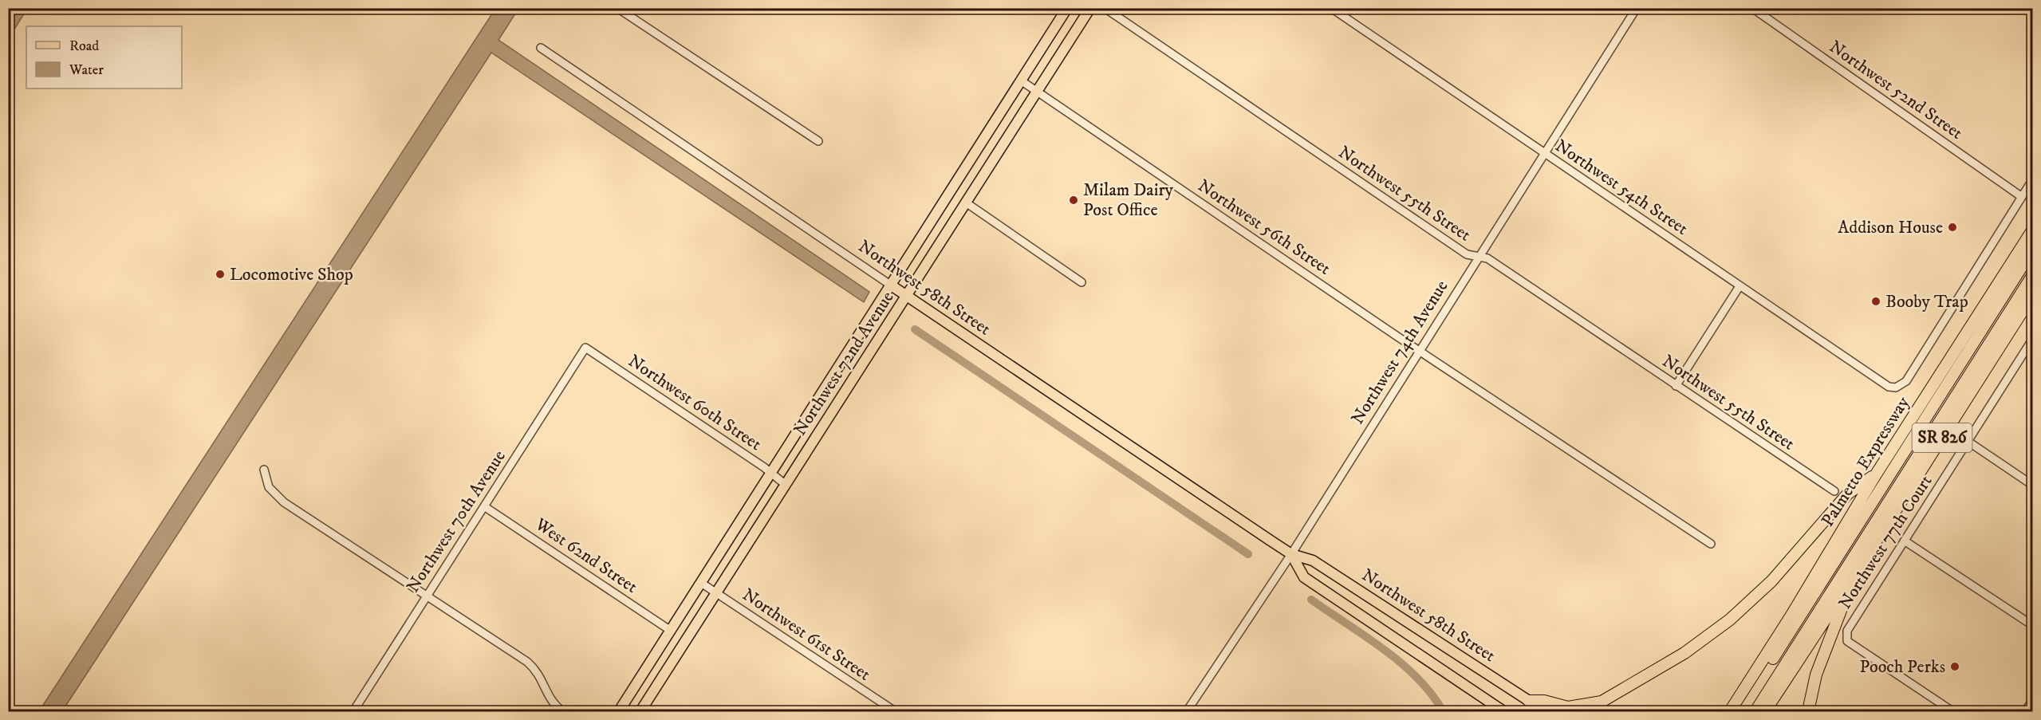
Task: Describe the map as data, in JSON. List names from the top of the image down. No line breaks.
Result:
{"streets":{"highway":["SR 826","Palmetto Expressway"],"main road":["Northwest 58th Street","Northwest 72nd Avenue"],"street":["Northwest 52nd Street","Northwest 54th Street","Northwest 55th Street","Northwest 56th Street","Northwest 74th Avenue","Northwest 60th Street","Northwest 70th Avenue","Northwest 77th Court","West 62nd Street","Northwest 61st Street"]},"crossings":[["Northwest 52nd Street","Northwest 54th Street"],["Northwest 54th Street","Northwest 74th Avenue"],["Northwest 55th Street","Northwest 74th Avenue"],["Northwest 56th Street","Northwest 74th Avenue"],["Northwest 56th Street","Northwest 72nd Avenue"],["Northwest 58th Street","Northwest 74th Avenue"],["Northwest 58th Street","Northwest 72nd Avenue"],["Northwest 72nd Avenue","Northwest 60th Street"],["Northwest 72nd Avenue","West 62nd Street"],["Northwest 72nd Avenue","Northwest 61st Street"],["Northwest 60th Street","Northwest 70th Avenue"],["Northwest 70th Avenue","West 62nd Street"]],"places":["Milam Dairy Post Office","Addison House","Locomotive Shop","Booby Trap","Pooch Perks"],"legend":["Road","Water"]}
